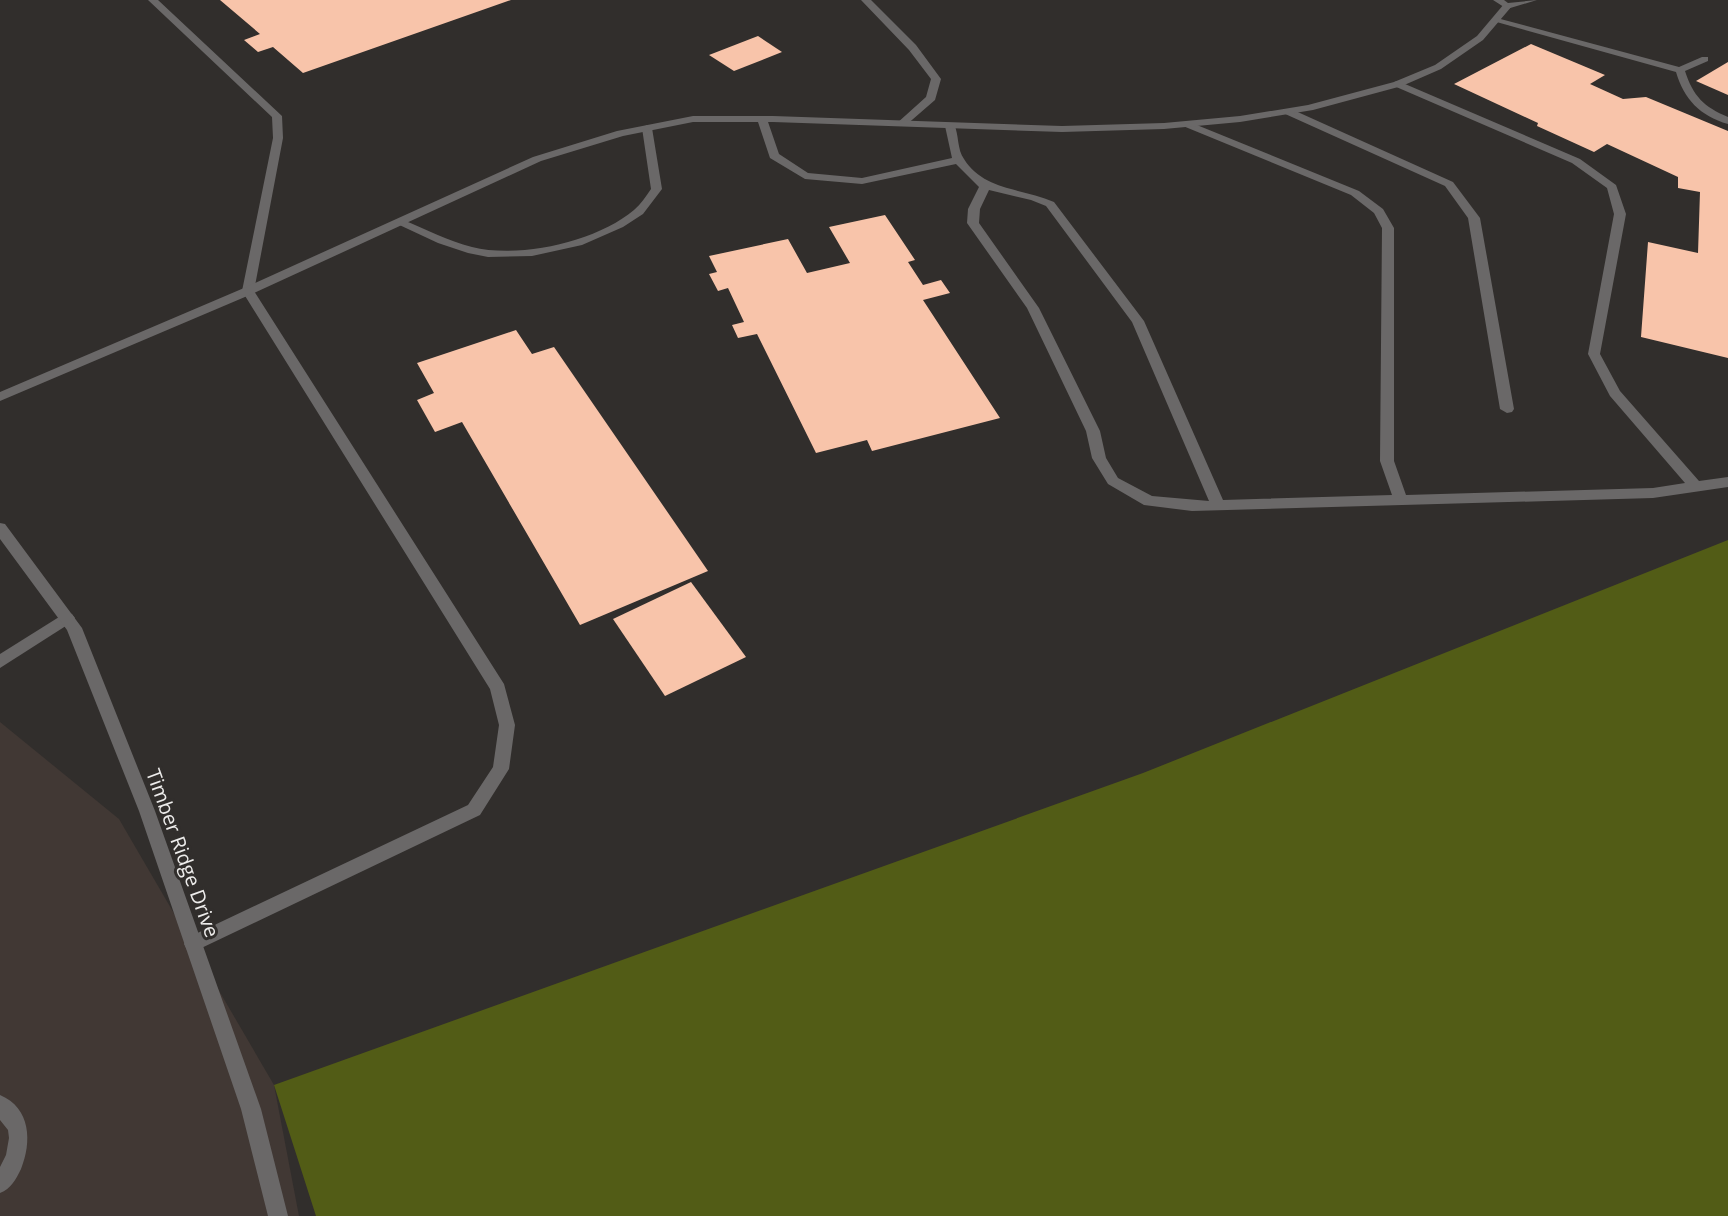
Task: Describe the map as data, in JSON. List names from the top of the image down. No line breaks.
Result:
{"streets":{"street":["Timber Ridge Drive"]}}
